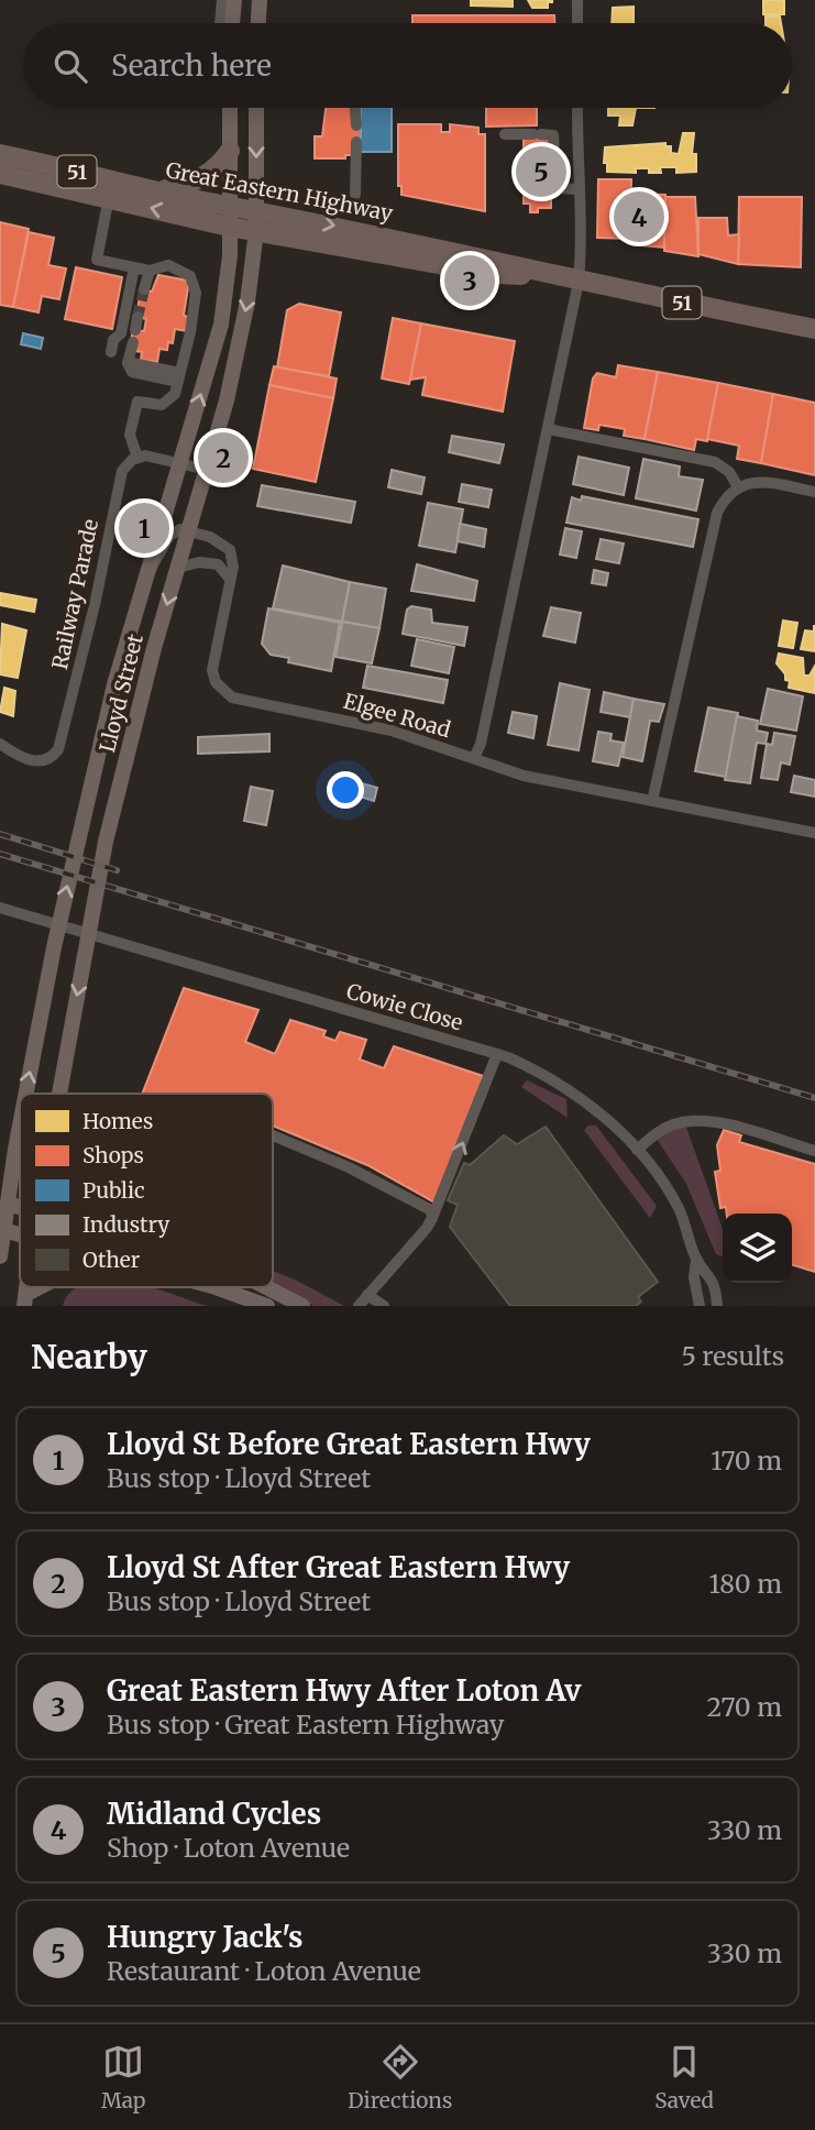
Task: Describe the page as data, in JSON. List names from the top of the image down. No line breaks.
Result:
{"streets":{"highway":["51","Great Eastern Highway"],"main road":["Lloyd Street"],"street":["Railway Parade","Elgee Road","Cowie Close"]},"crossings":[["Great Eastern Highway","Lloyd Street"],["Lloyd Street","Elgee Road"]],"legend":["Homes","Shops","Public","Industry","Other"],"page":{"search":"Search here","pins":["5","4","3","2","1"],"heading":["Nearby","5 results"],"list":[{"mark":"1","name":"Lloyd St Before Great Eastern Hwy","note":"Bus stop · Lloyd Street","value":"170 m"},{"mark":"2","name":"Lloyd St After Great Eastern Hwy","note":"Bus stop · Lloyd Street","value":"180 m"},{"mark":"3","name":"Great Eastern Hwy After Loton Av","note":"Bus stop · Great Eastern Highway","value":"270 m"},{"mark":"4","name":"Midland Cycles","note":"Shop · Loton Avenue","value":"330 m"},{"mark":"5","name":"Hungry Jack's","note":"Restaurant · Loton Avenue","value":"330 m"}],"nav":["Map","Directions","Saved"]}}
